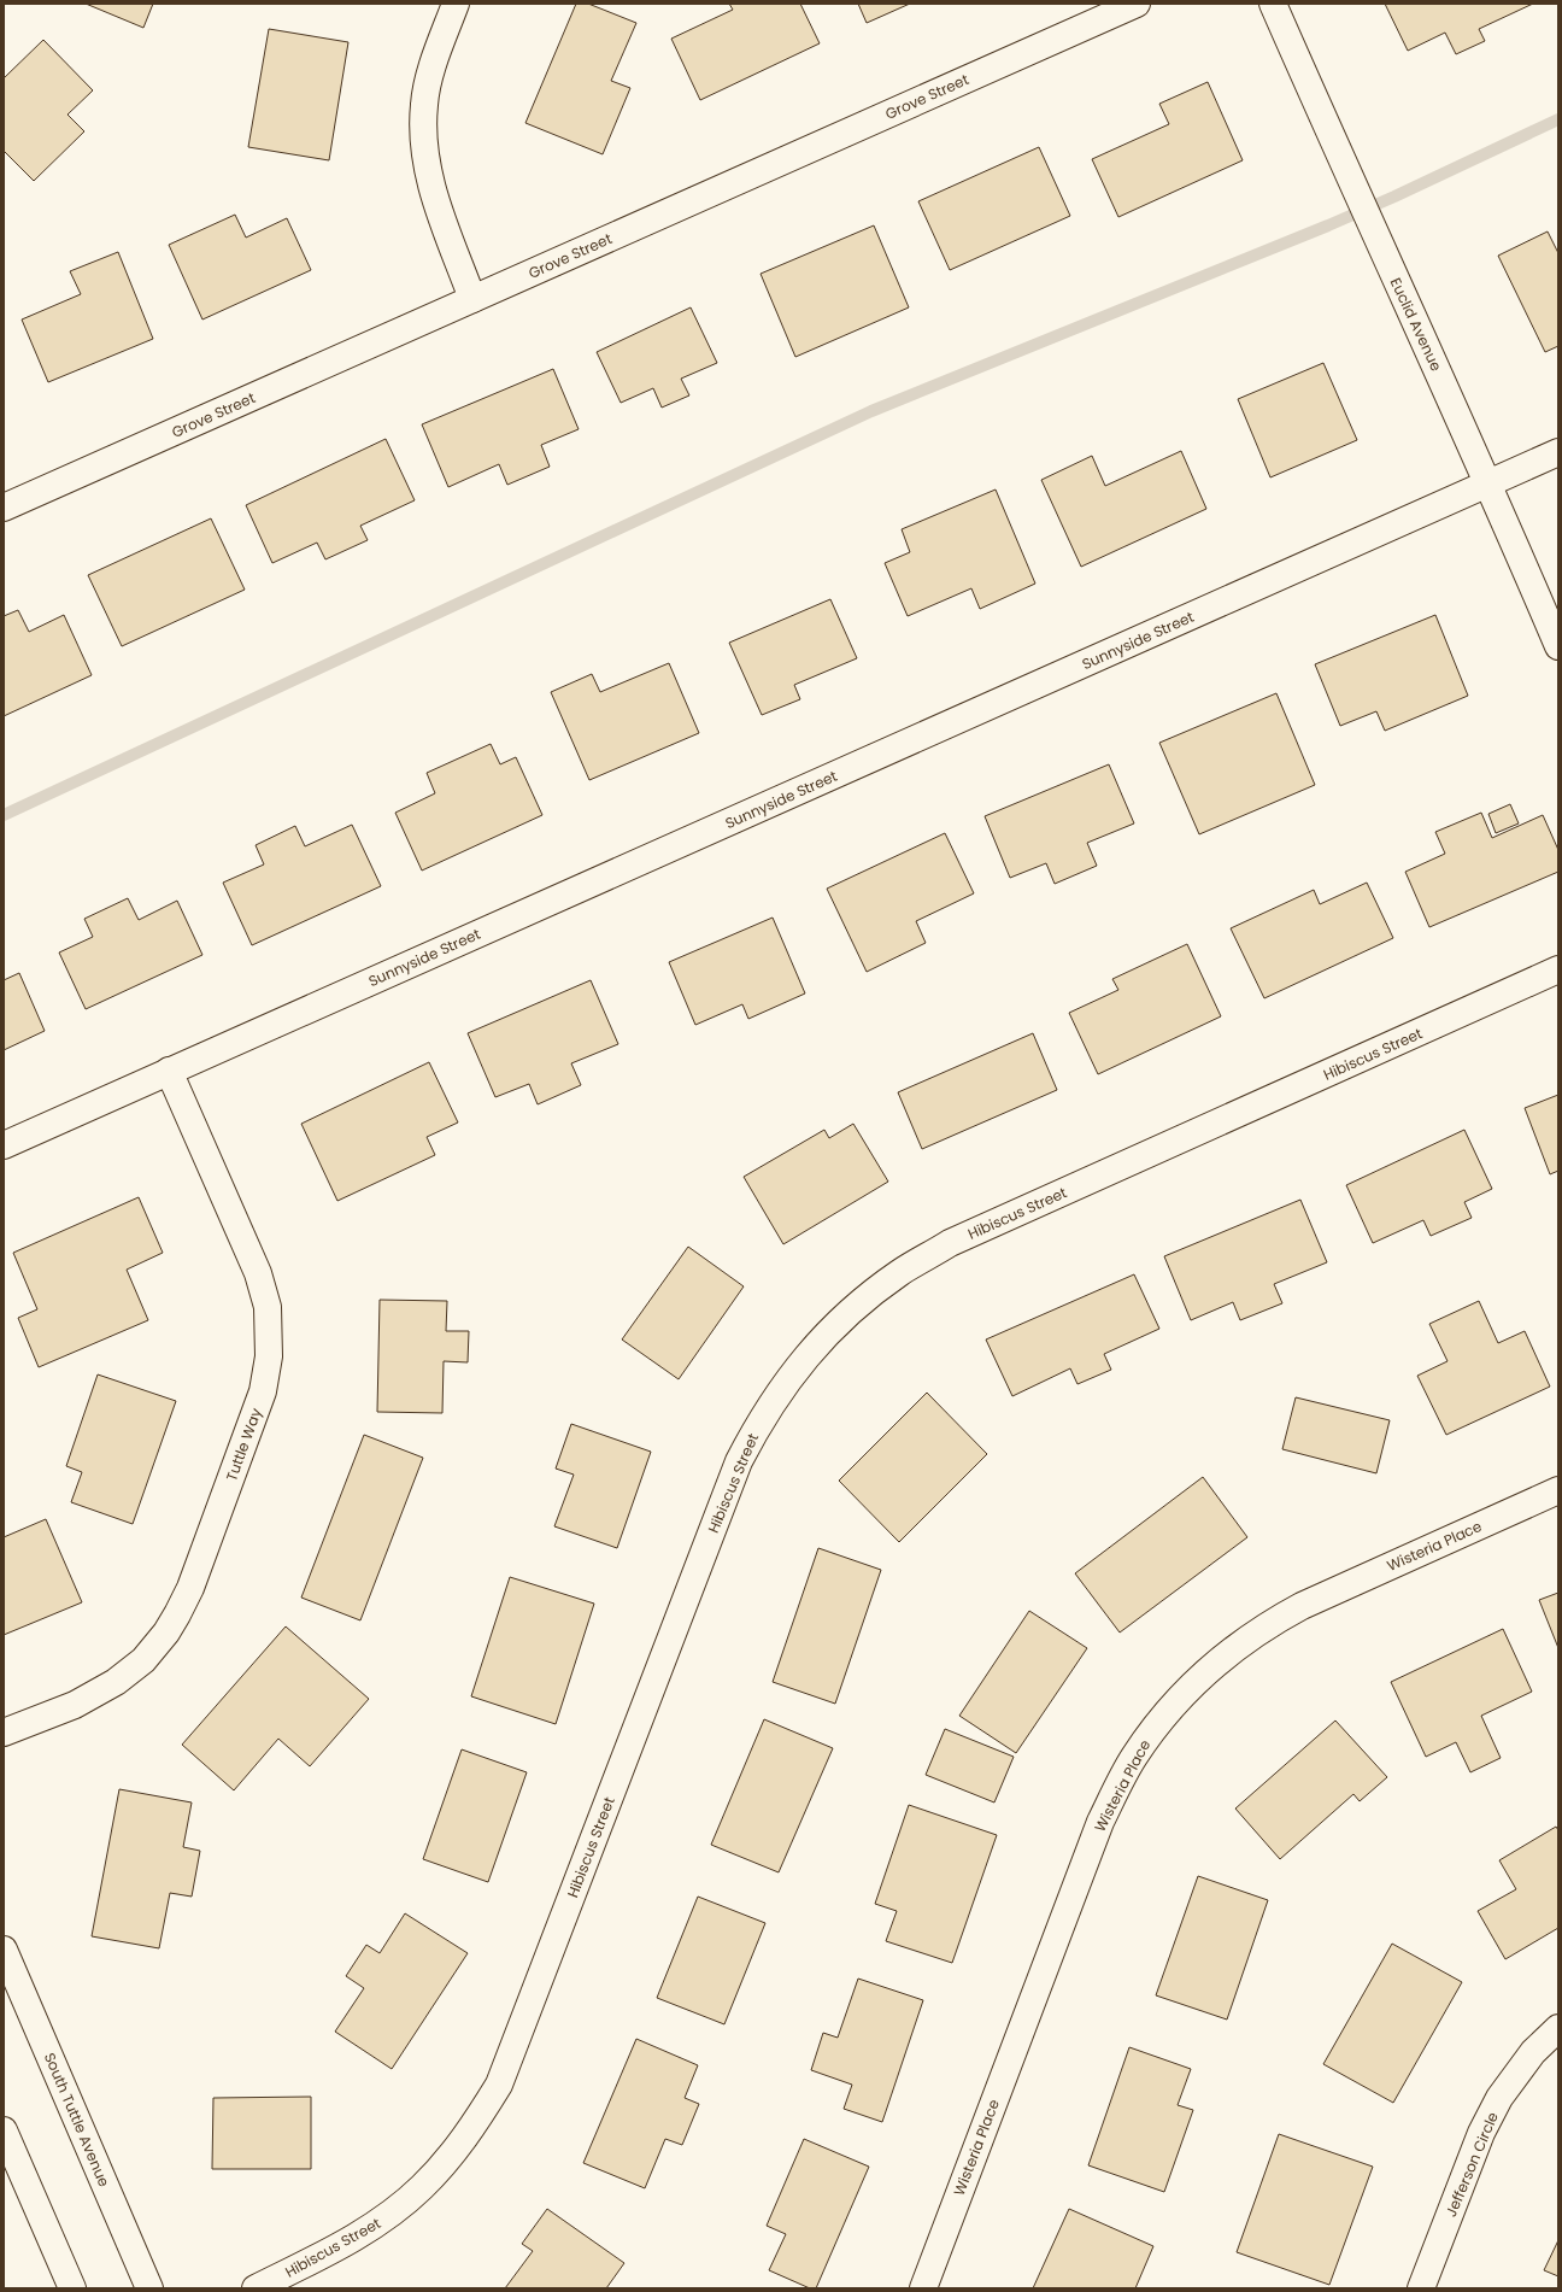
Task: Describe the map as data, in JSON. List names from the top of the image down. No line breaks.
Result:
{"streets":{"street":["Grove Street","Euclid Avenue","Sunnyside Street","Hibiscus Street","Tuttle Way","Wisteria Place","South Tuttle Avenue","Jefferson Circle"]},"crossings":[["Euclid Avenue","Sunnyside Street"],["Sunnyside Street","Tuttle Way"]]}
